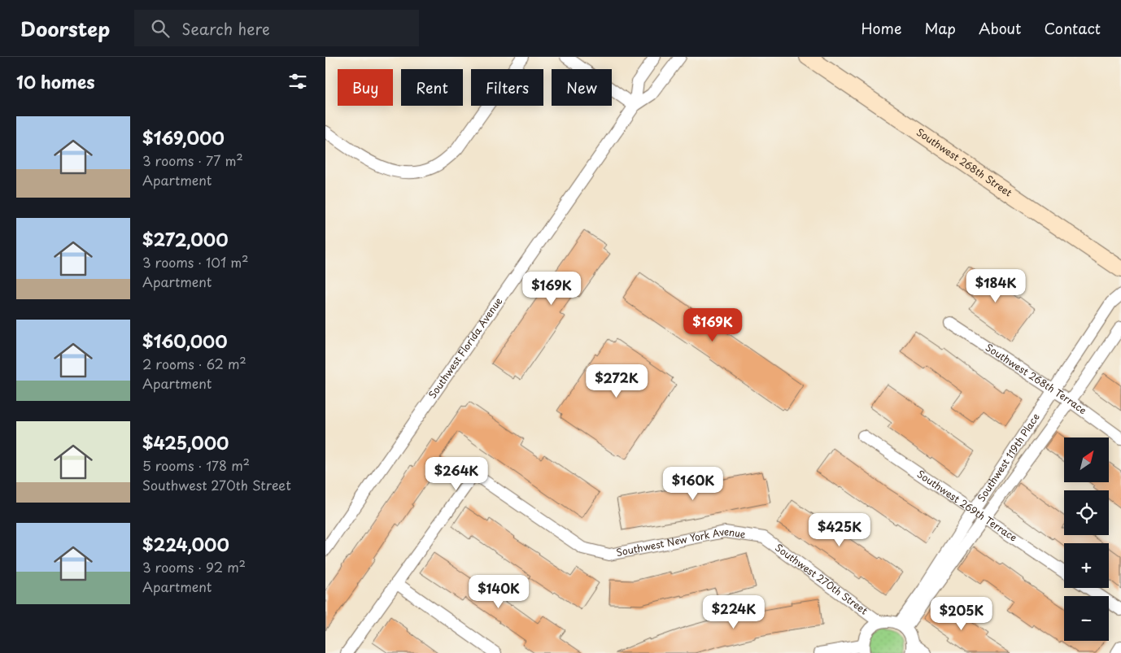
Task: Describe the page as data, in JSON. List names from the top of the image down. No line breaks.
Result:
{"streets":{"main road":["Southwest 268th Street"],"street":["Southwest Florida Avenue","Southwest 268th Terrace","Southwest 119th Place","Southwest 269th Terrace","Southwest New York Avenue","Southwest 270th Street"]},"crossings":[["Southwest 268th Terrace","Southwest 119th Place"],["Southwest 119th Place","Southwest 269th Terrace"],["Southwest New York Avenue","Southwest 270th Street"]],"north":"top right","page":{"header":"Doorstep","search":"Search here","nav":["Home","Map","About","Contact"],"heading":"10 homes","chip":["Buy","Rent","Filters","New"],"list":[{"name":"$169,000","note":"3 rooms · 77 m² · Apartment"},{"name":"$272,000","note":"3 rooms · 101 m² · Apartment"},{"name":"$160,000","note":"2 rooms · 62 m² · Apartment"},{"name":"$425,000","note":"5 rooms · 178 m² · Southwest 270th Street"},{"name":"$224,000","note":"3 rooms · 92 m² · Apartment"}],"price":["$184K","$169K","$169K","$272K","$264K","$160K","$425K","$140K","$224K","$205K"],"map_buttons":["+","−"]}}
